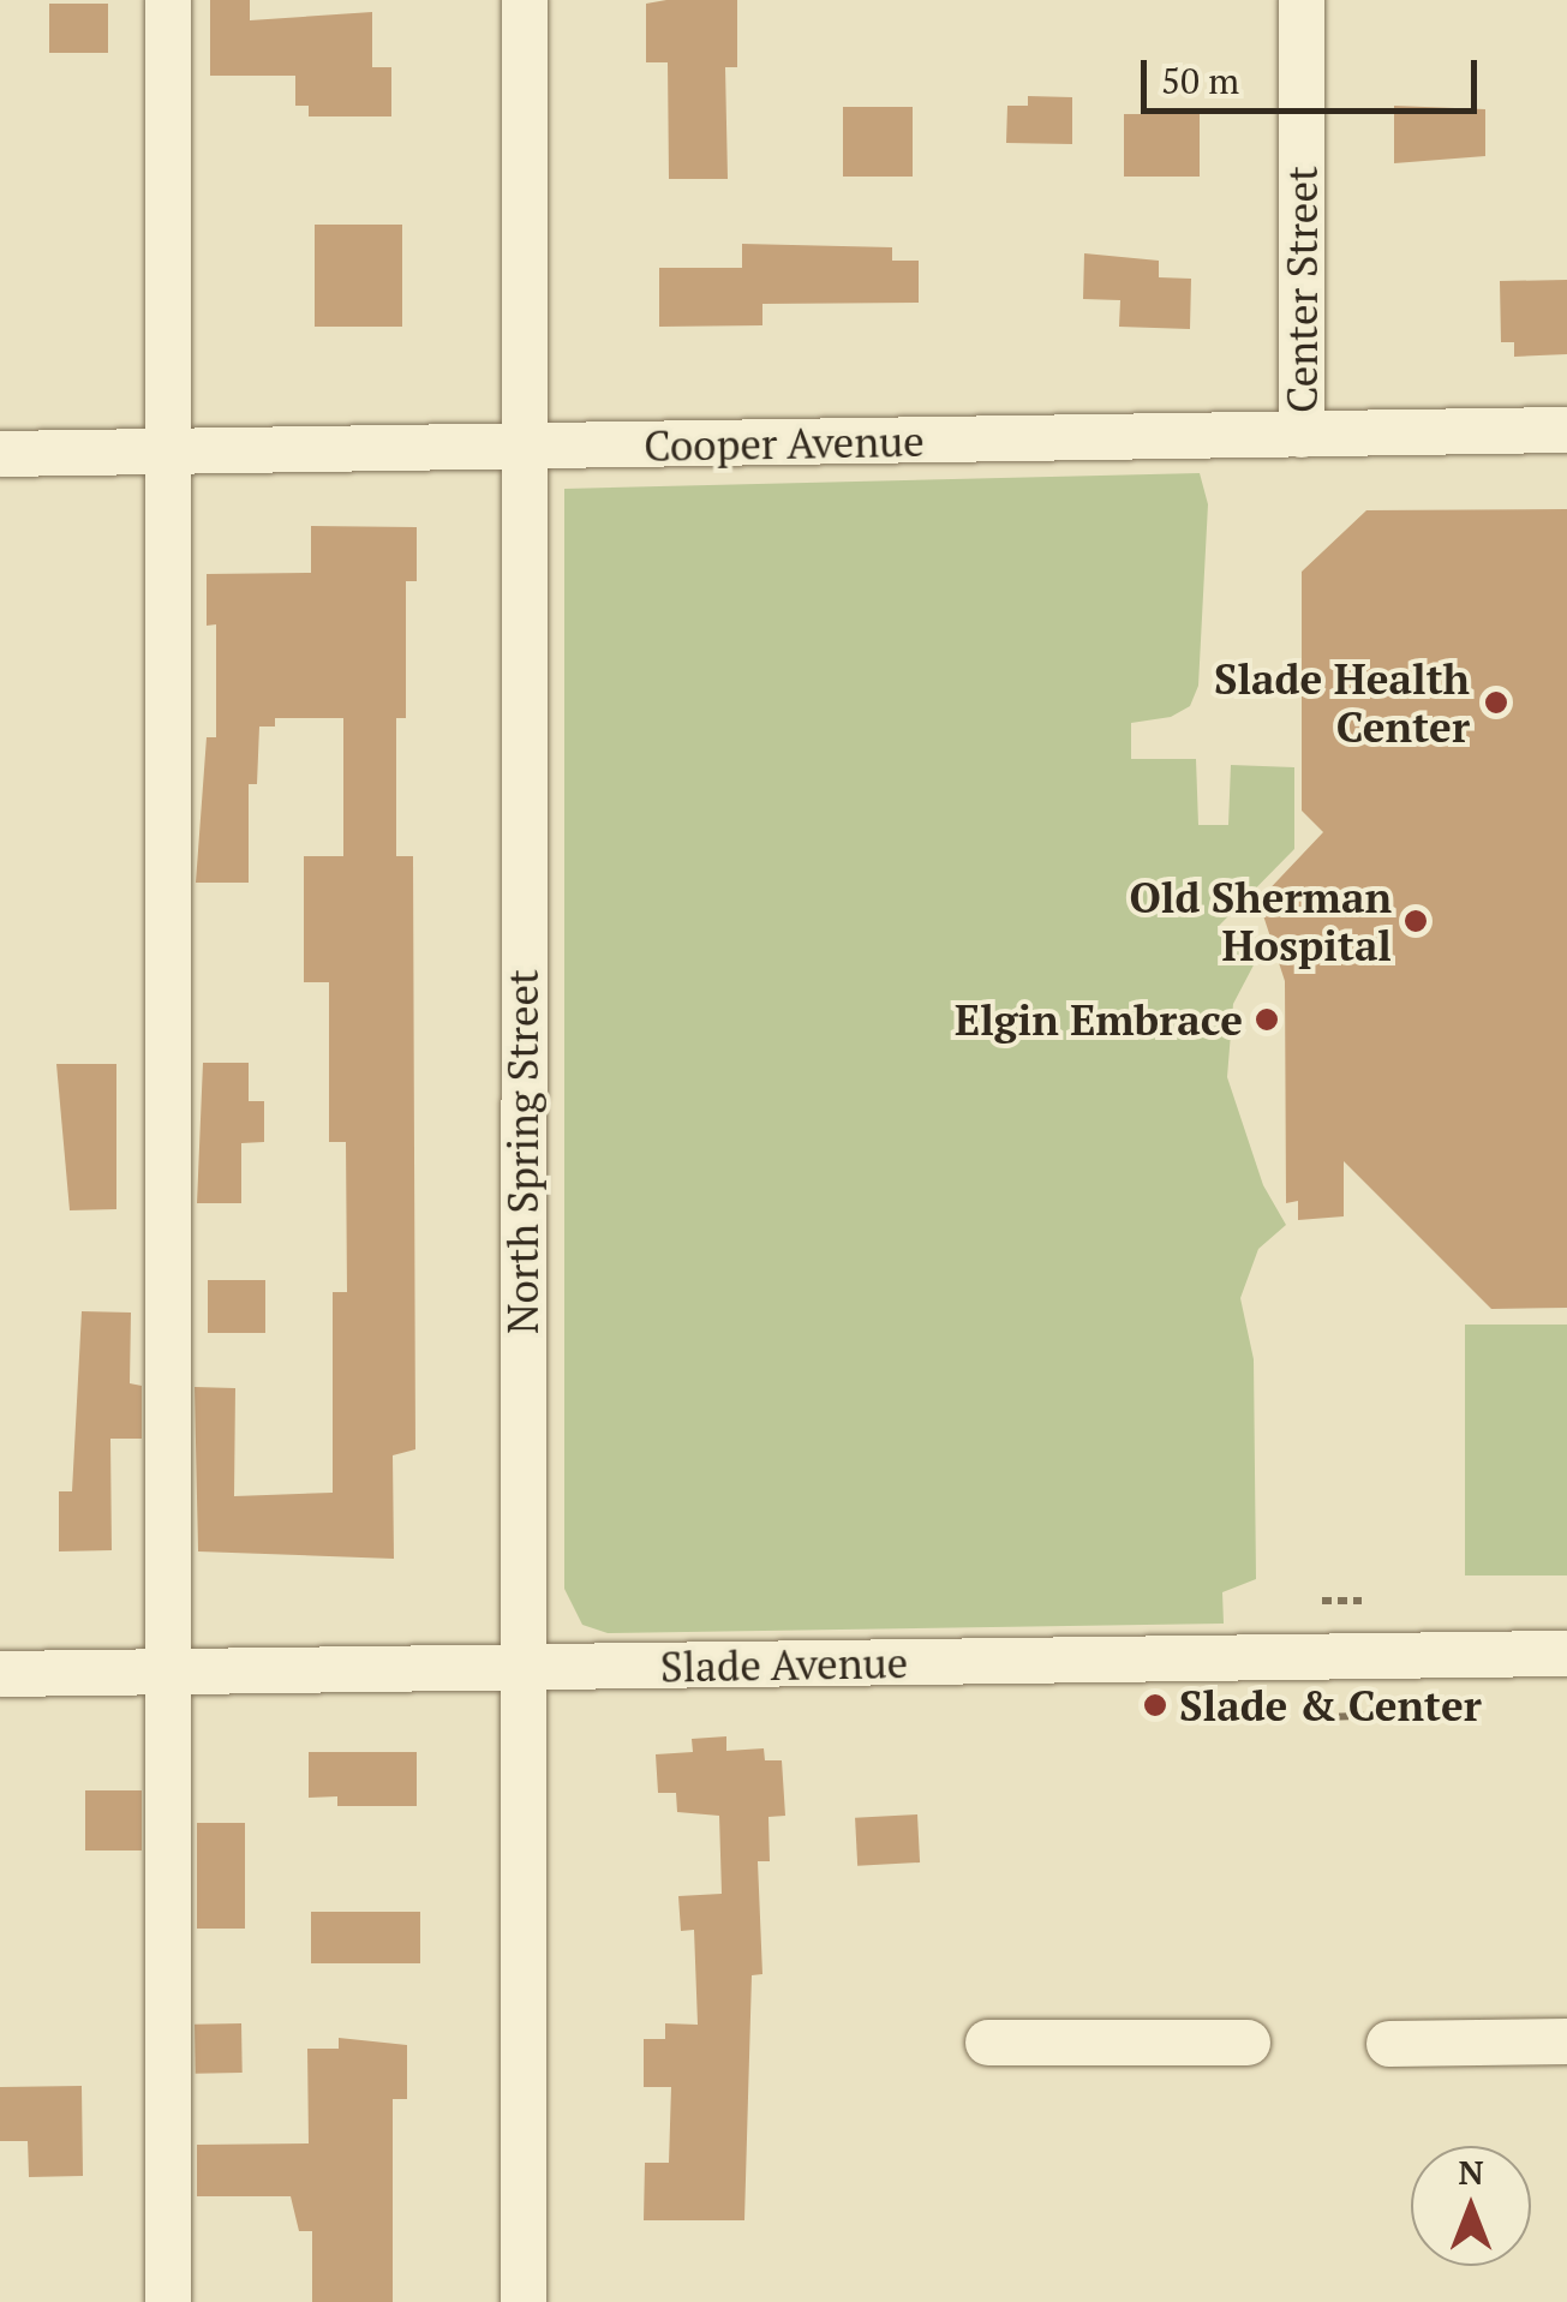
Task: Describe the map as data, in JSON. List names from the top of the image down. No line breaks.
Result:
{"streets":{"street":["Center Street","Cooper Avenue","North Spring Street","Slade Avenue"]},"crossings":[["Center Street","Cooper Avenue"],["Cooper Avenue","North Spring Street"],["North Spring Street","Slade Avenue"]],"places":["Slade Health Center","Old Sherman Hospital","Elgin Embrace","Slade & Center"],"scale_bar":"50 m","north":"top"}
